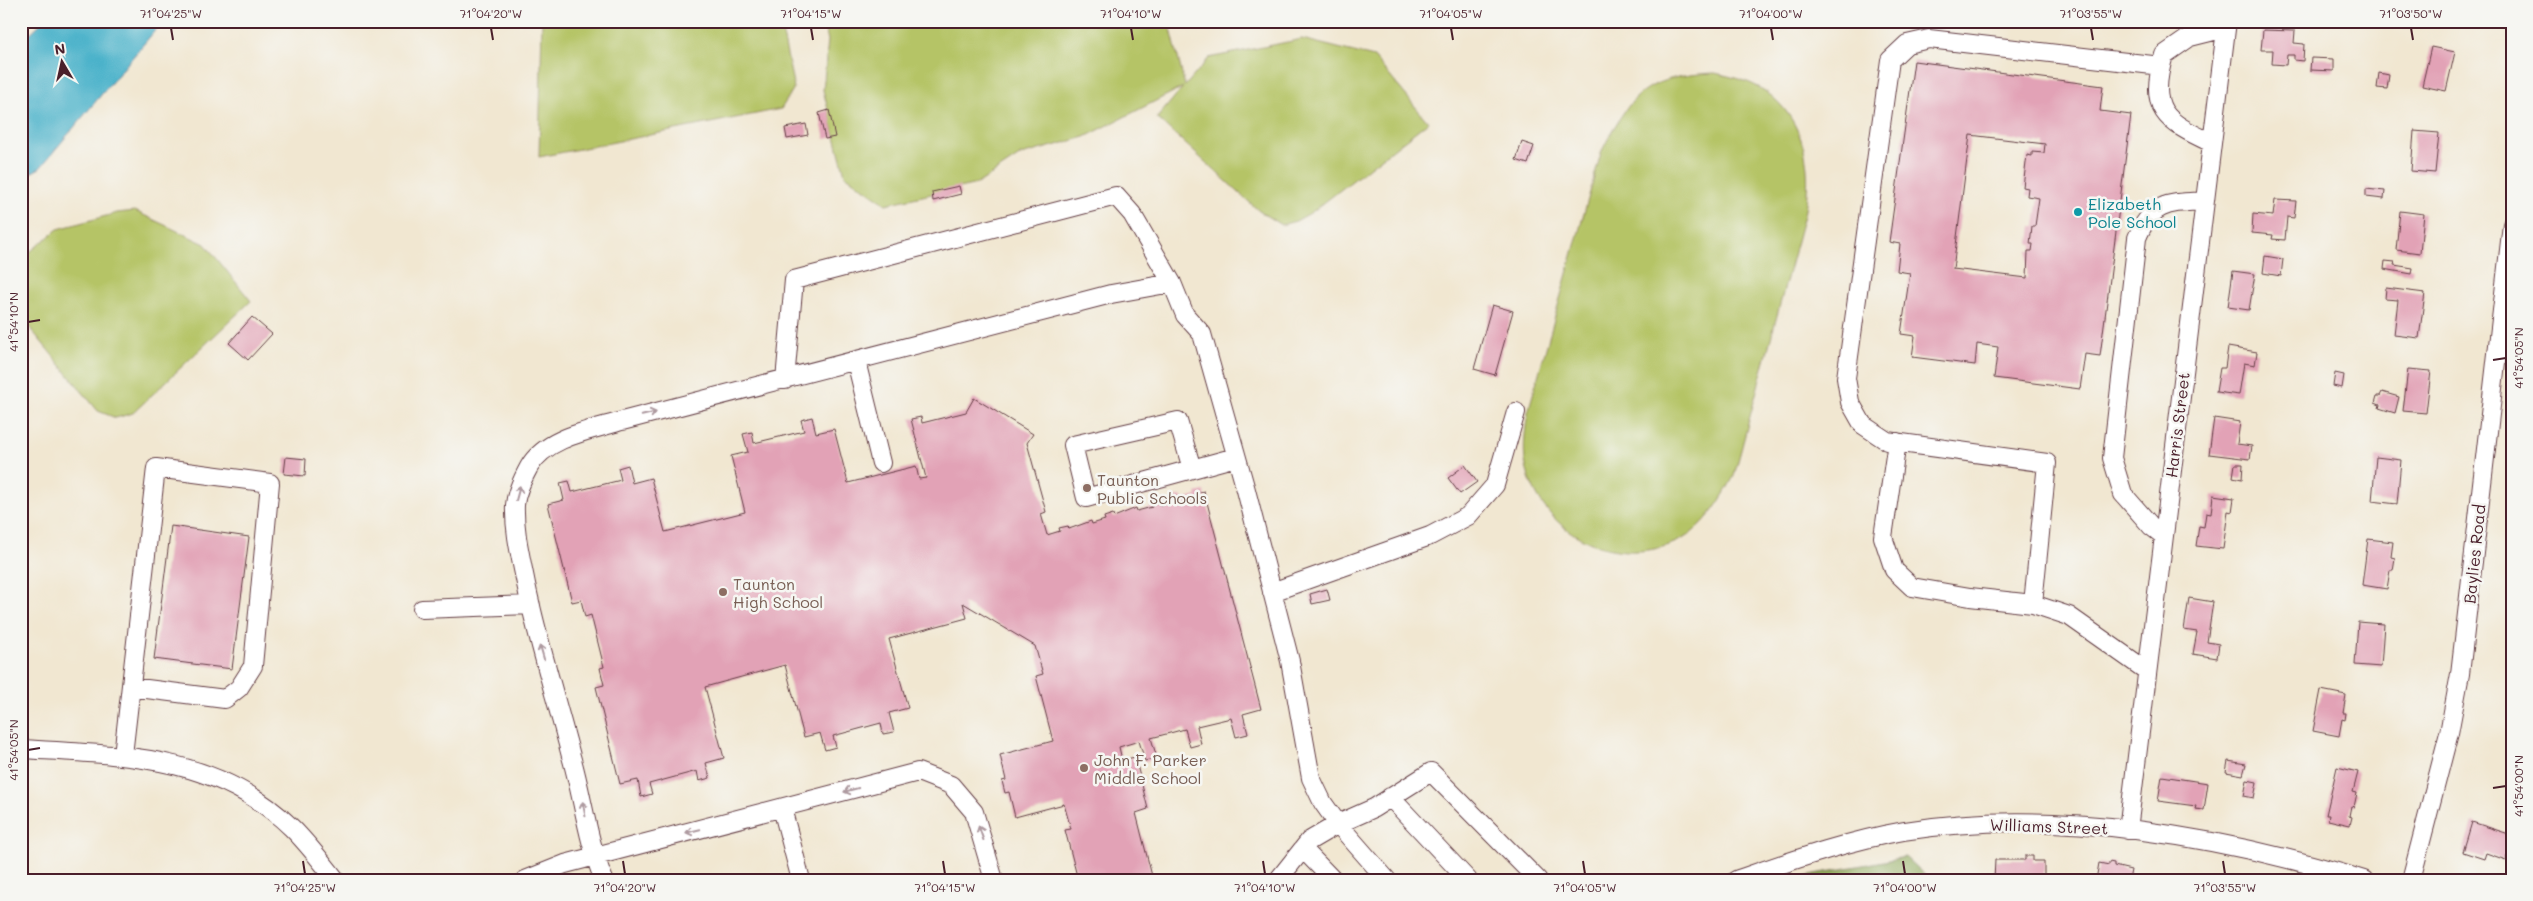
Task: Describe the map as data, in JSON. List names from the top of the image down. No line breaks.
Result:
{"streets":{"street":["Harris Street","Baylies Road","Williams Street"]},"crossings":[["Harris Street","Williams Street"]],"places":["Elizabeth Pole School","Taunton Public Schools","Taunton High School","John F. Parker Middle School"],"north":"top","coordinates":["71°04'25\"W","71°04'20\"W","71°04'15\"W","71°04'10\"W","71°04'05\"W","71°04'00\"W","71°03'55\"W","71°03'50\"W","41°54'10\"N","41°54'05\"N","41°54'00\"N"]}
